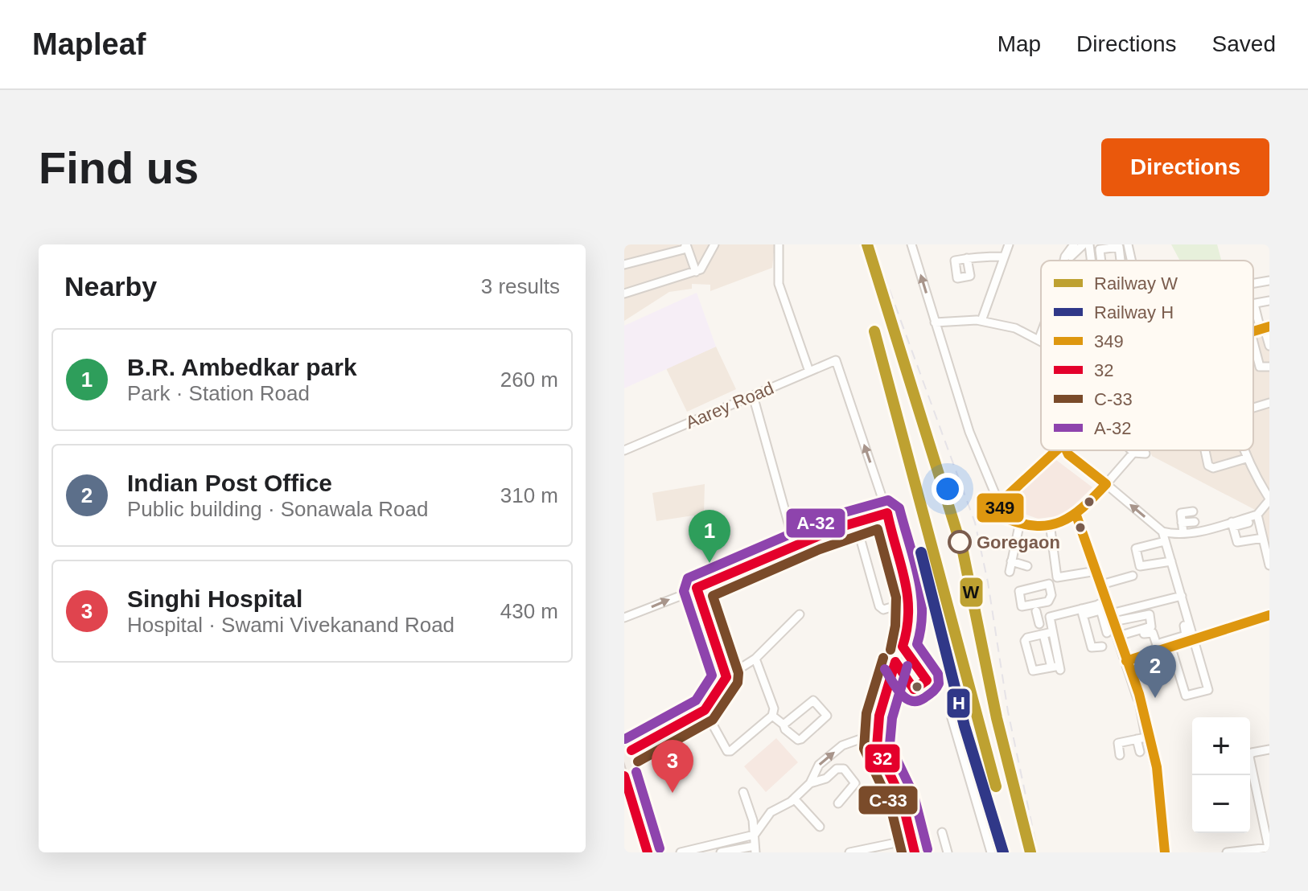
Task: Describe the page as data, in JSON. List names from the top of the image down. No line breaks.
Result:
{"streets":{"street":["Aarey Road"]},"places":["Goregaon"],"lines":["rail line W","transit line 349","transit line A-32","transit line 32","transit line C-33","rail line H"],"legend":["Railway W","Railway H","349","32","C-33","A-32"],"page":{"header":"Mapleaf","nav":["Map","Directions","Saved"],"buttons":"Directions","title":"Find us","heading":["Nearby","3 results"],"list":[{"mark":"1","name":"B.R. Ambedkar park","note":"Park · Station Road","value":"260 m"},{"mark":"2","name":"Indian Post Office","note":"Public building · Sonawala Road","value":"310 m"},{"mark":"3","name":"Singhi Hospital","note":"Hospital · Swami Vivekanand Road","value":"430 m"}],"pins":["1","2","3"],"map_buttons":["+","−"]}}
